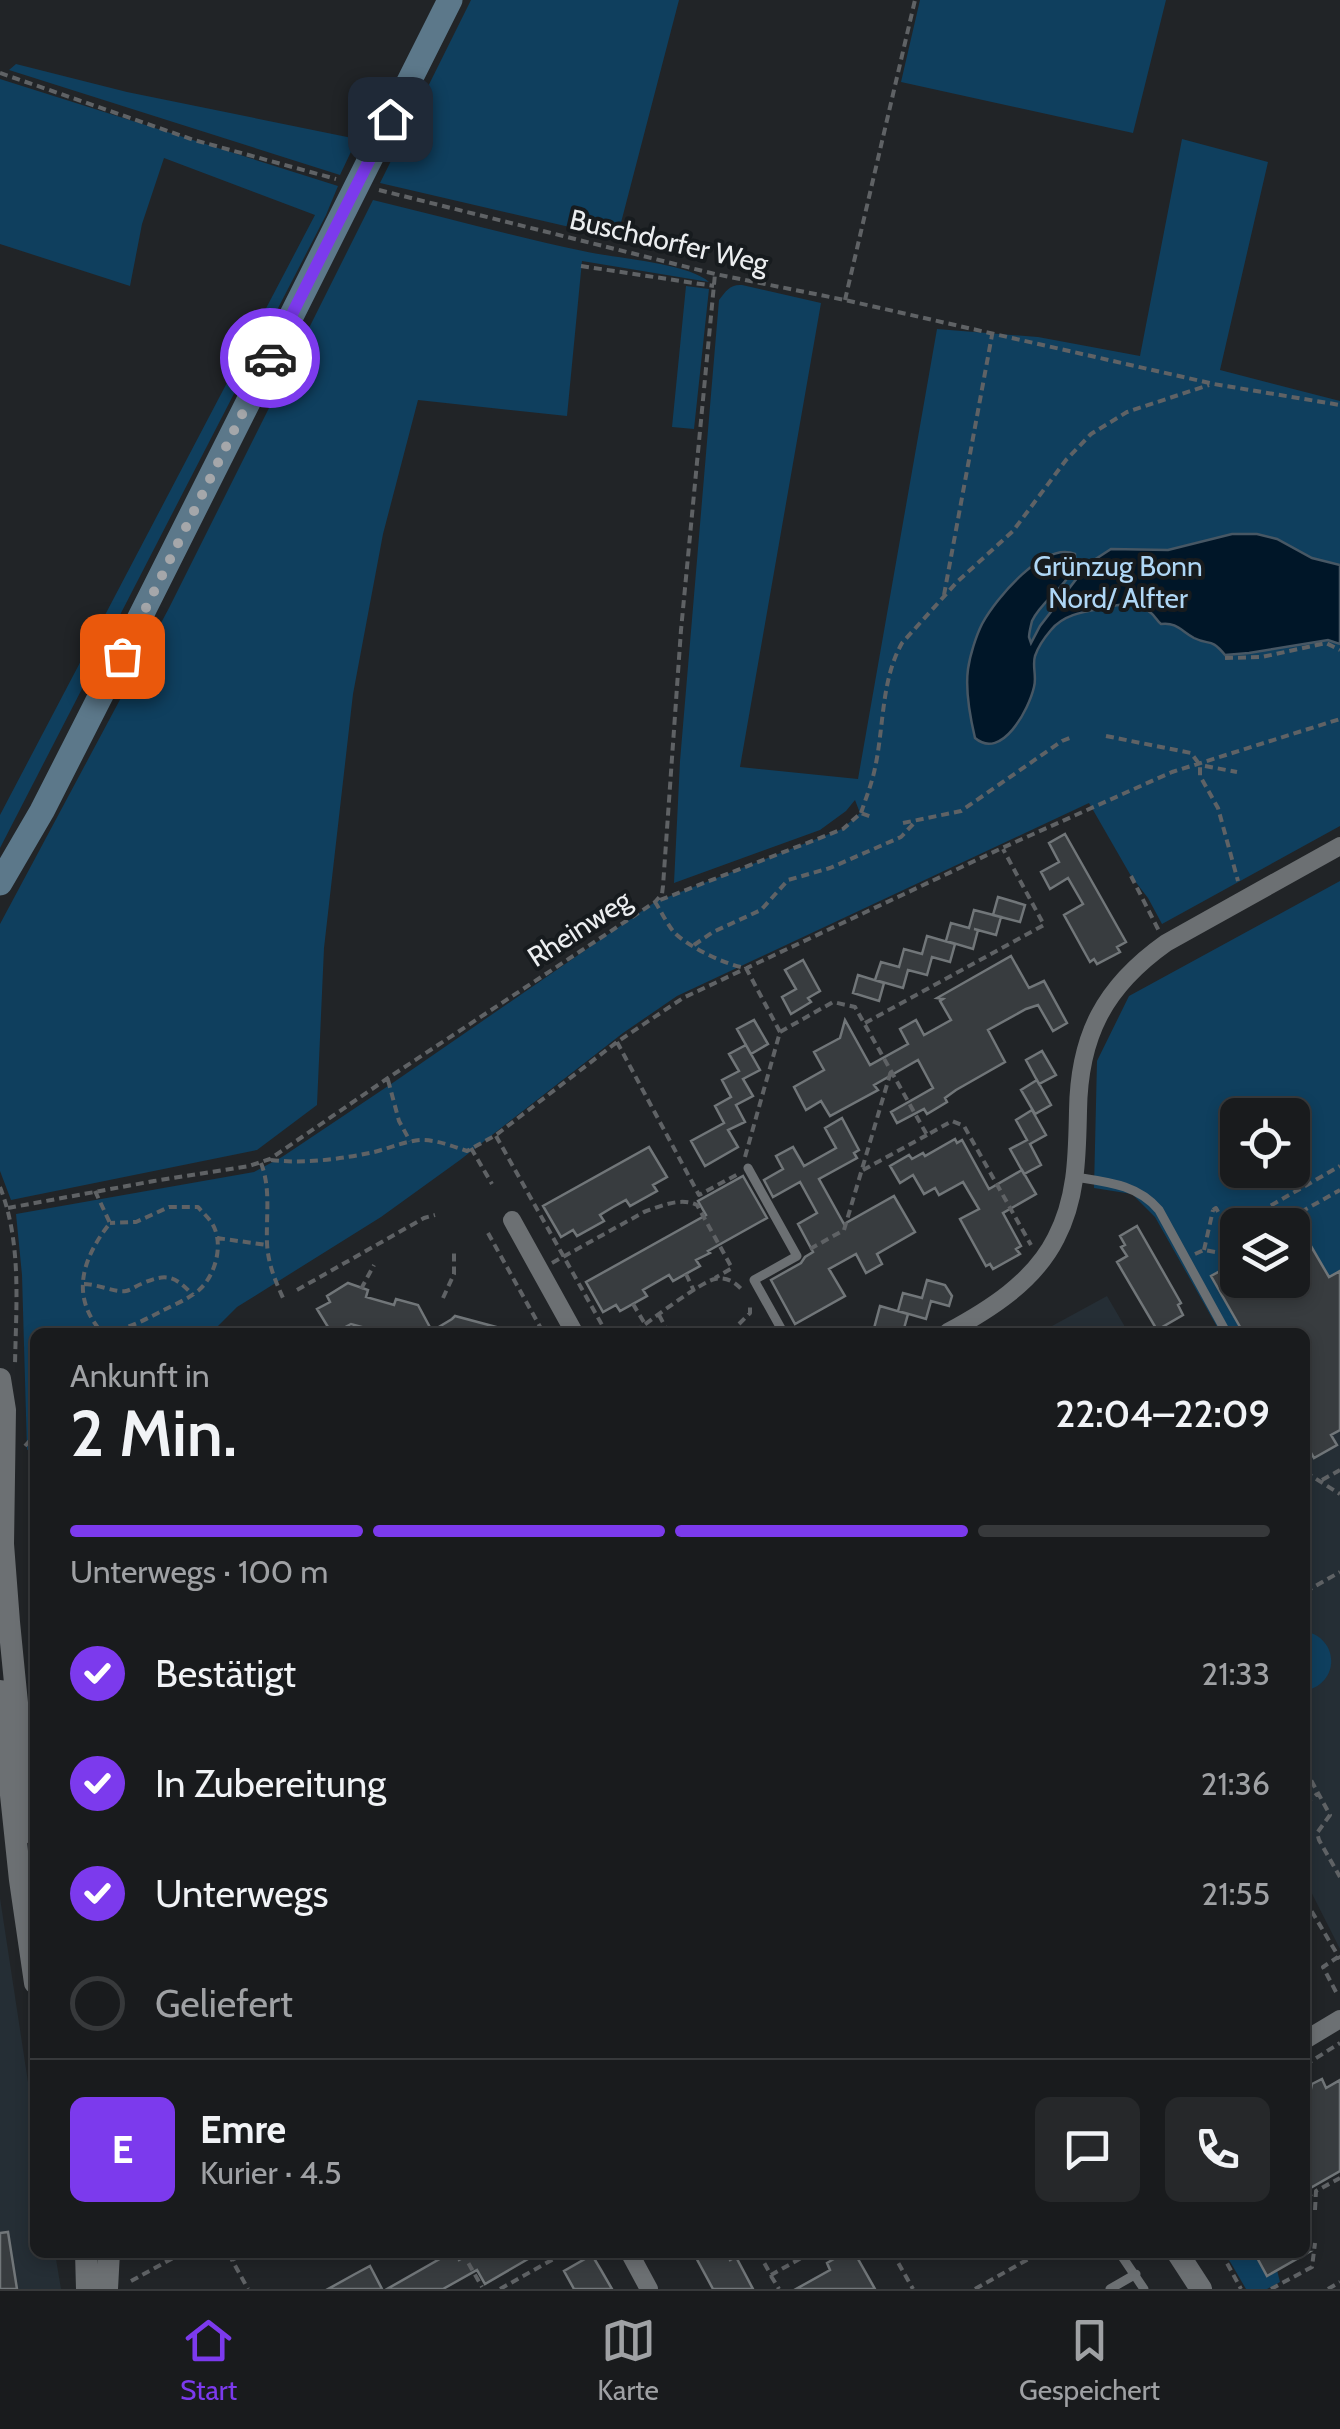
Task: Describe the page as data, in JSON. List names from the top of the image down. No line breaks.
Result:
{"streets":{"path":["Buschdorfer Weg","Rheinweg"]},"crossings":[["Buschdorfer Weg","Rheinweg"]],"parks":["Grünzug Bonn Nord/ Alfter"],"page":{"heading":["2 Min.","Ankunft in","22:04–22:09"],"panel":["Emre","Kurier · 4.5"],"bar":"Unterwegs · 100 m","list":[["Bestätigt","21:33"],["In Zubereitung","21:36"],["Unterwegs","21:55"],"Geliefert"],"round":"E","tabs":["Start","Karte","Gespeichert"]}}
